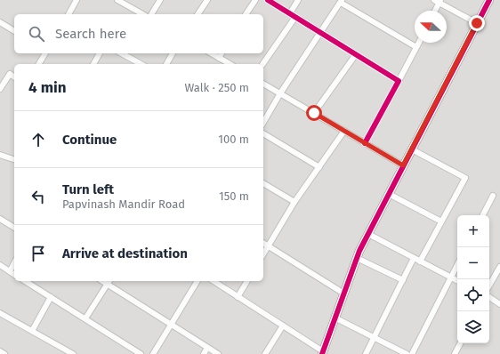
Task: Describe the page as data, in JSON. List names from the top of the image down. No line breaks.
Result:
{"north":"left","page":{"search":"Search here","heading":["4 min","Walk · 250 m"],"list":[["Continue","100 m"],["Turn left","Papvinash Mandir Road","150 m"],"Arrive at destination"],"map_buttons":["+","−"]}}
